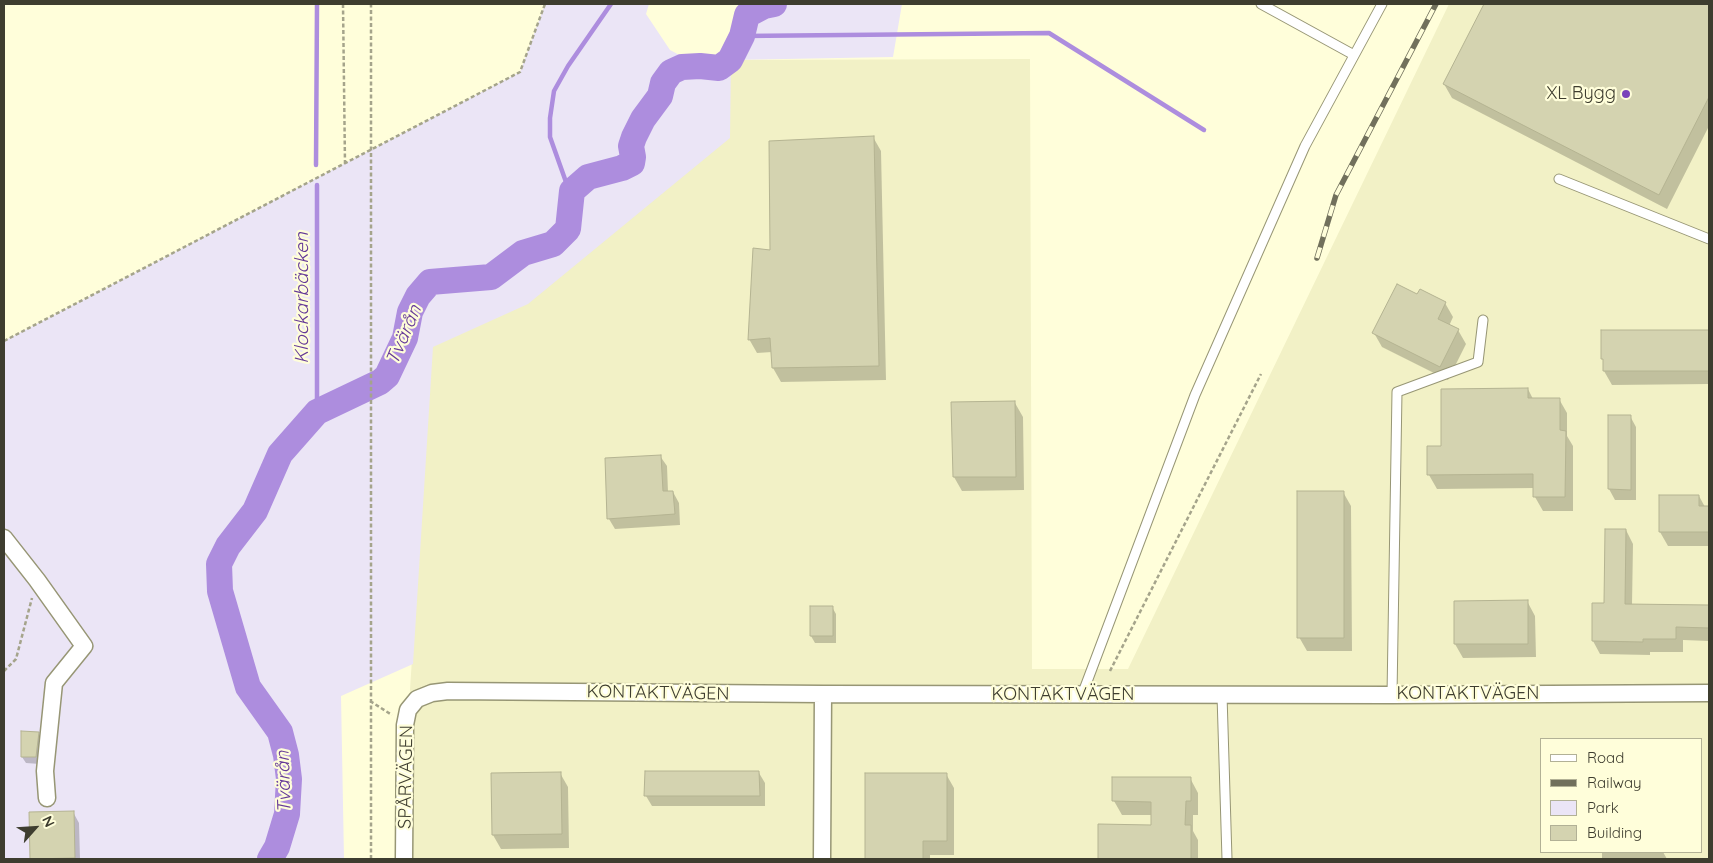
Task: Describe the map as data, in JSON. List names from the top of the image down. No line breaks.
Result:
{"streets":{"street":["KONTAKTVÄGEN","SPÅRVÄGEN"]},"crossings":[["KONTAKTVÄGEN","SPÅRVÄGEN"]],"water":["Klockarbäcken","Tvärån"],"places":["XL Bygg"],"legend":["Road","Railway","Park","Building"],"north":"top right"}
